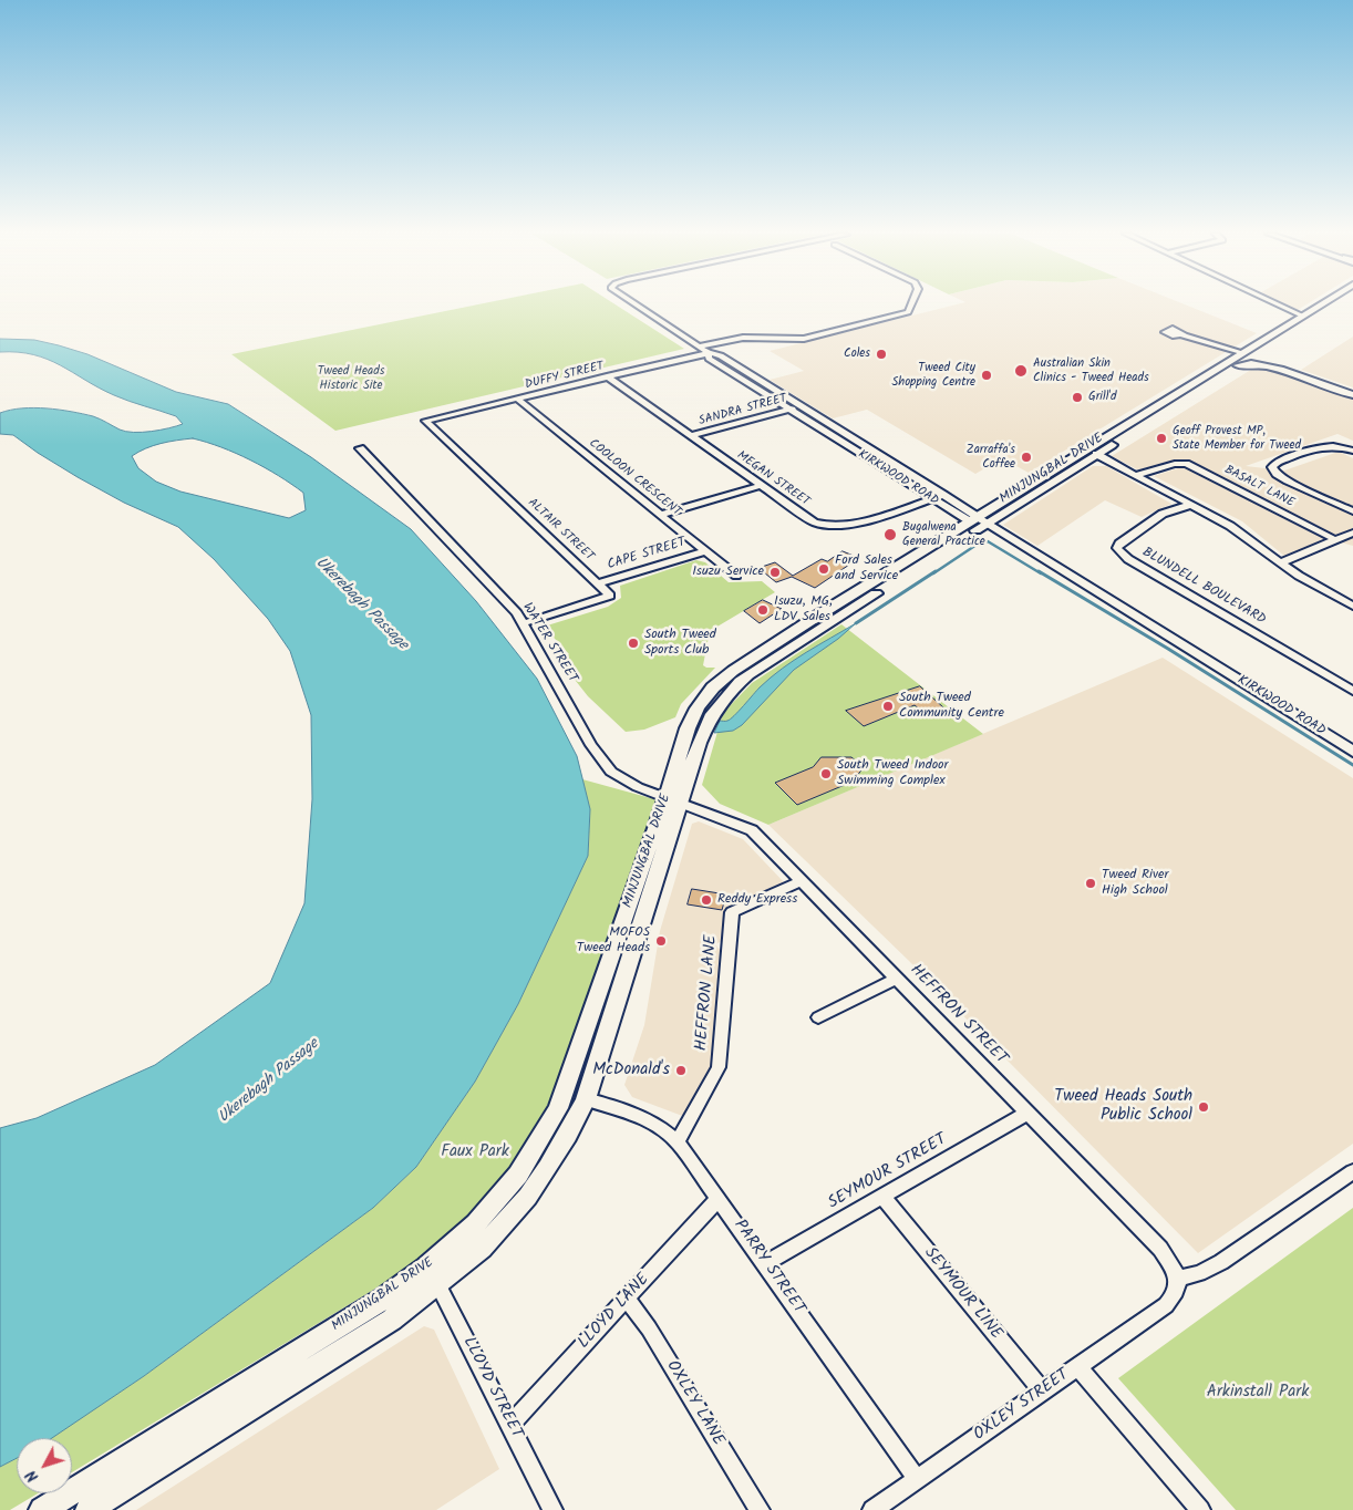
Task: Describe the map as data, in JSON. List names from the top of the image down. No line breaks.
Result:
{"streets":{"main road":["MINJUNGBAL DRIVE"],"street":["DUFFY STREET","SANDRA STREET","COOLOON CRESCENT","KIRKWOOD ROAD","MEGAN STREET","BASALT LANE","ALTAIR STREET","CAPE STREET","BLUNDELL BOULEVARD","WATER STREET","HEFFRON LANE","HEFFRON STREET","SEYMOUR STREET","PARRY STREET","SEYMOUR LINE","LLOYD LANE","LLOYD STREET","OXLEY LANE","OXLEY STREET"]},"crossings":[["DUFFY STREET","COOLOON CRESCENT"],["DUFFY STREET","KIRKWOOD ROAD"],["DUFFY STREET","MEGAN STREET"],["DUFFY STREET","ALTAIR STREET"],["SANDRA STREET","KIRKWOOD ROAD"],["SANDRA STREET","MEGAN STREET"],["MINJUNGBAL DRIVE","KIRKWOOD ROAD"],["MINJUNGBAL DRIVE","WATER STREET"],["MINJUNGBAL DRIVE","HEFFRON STREET"],["MINJUNGBAL DRIVE","PARRY STREET"],["MINJUNGBAL DRIVE","LLOYD STREET"],["COOLOON CRESCENT","CAPE STREET"],["KIRKWOOD ROAD","MEGAN STREET"],["ALTAIR STREET","CAPE STREET"],["WATER STREET","HEFFRON STREET"],["HEFFRON LANE","HEFFRON STREET"],["HEFFRON LANE","PARRY STREET"],["HEFFRON STREET","SEYMOUR STREET"],["HEFFRON STREET","OXLEY STREET"],["SEYMOUR STREET","PARRY STREET"],["SEYMOUR STREET","SEYMOUR LINE"],["PARRY STREET","LLOYD LANE"],["PARRY STREET","OXLEY STREET"],["SEYMOUR LINE","OXLEY STREET"],["LLOYD LANE","LLOYD STREET"],["LLOYD LANE","OXLEY LANE"]],"water":["Ukerebagh Passage"],"parks":["Tweed Heads Historic Site","Faux Park","Arkinstall Park"],"places":["Coles","Australian Skin Clinics - Tweed Heads","Tweed City Shopping Centre","Grill'd","Geoff Provest MP, State Member for Tweed","Zarraffa's Coffee","Bugalwena General Practice","Ford Sales and Service","Isuzu Service","Isuzu, MG, LDV Sales","South Tweed Sports Club","South Tweed Community Centre","South Tweed Indoor Swimming Complex","Tweed River High School","Reddy Express","MOFOS Tweed Heads","McDonald's","Tweed Heads South Public School"],"north":"bottom left"}
